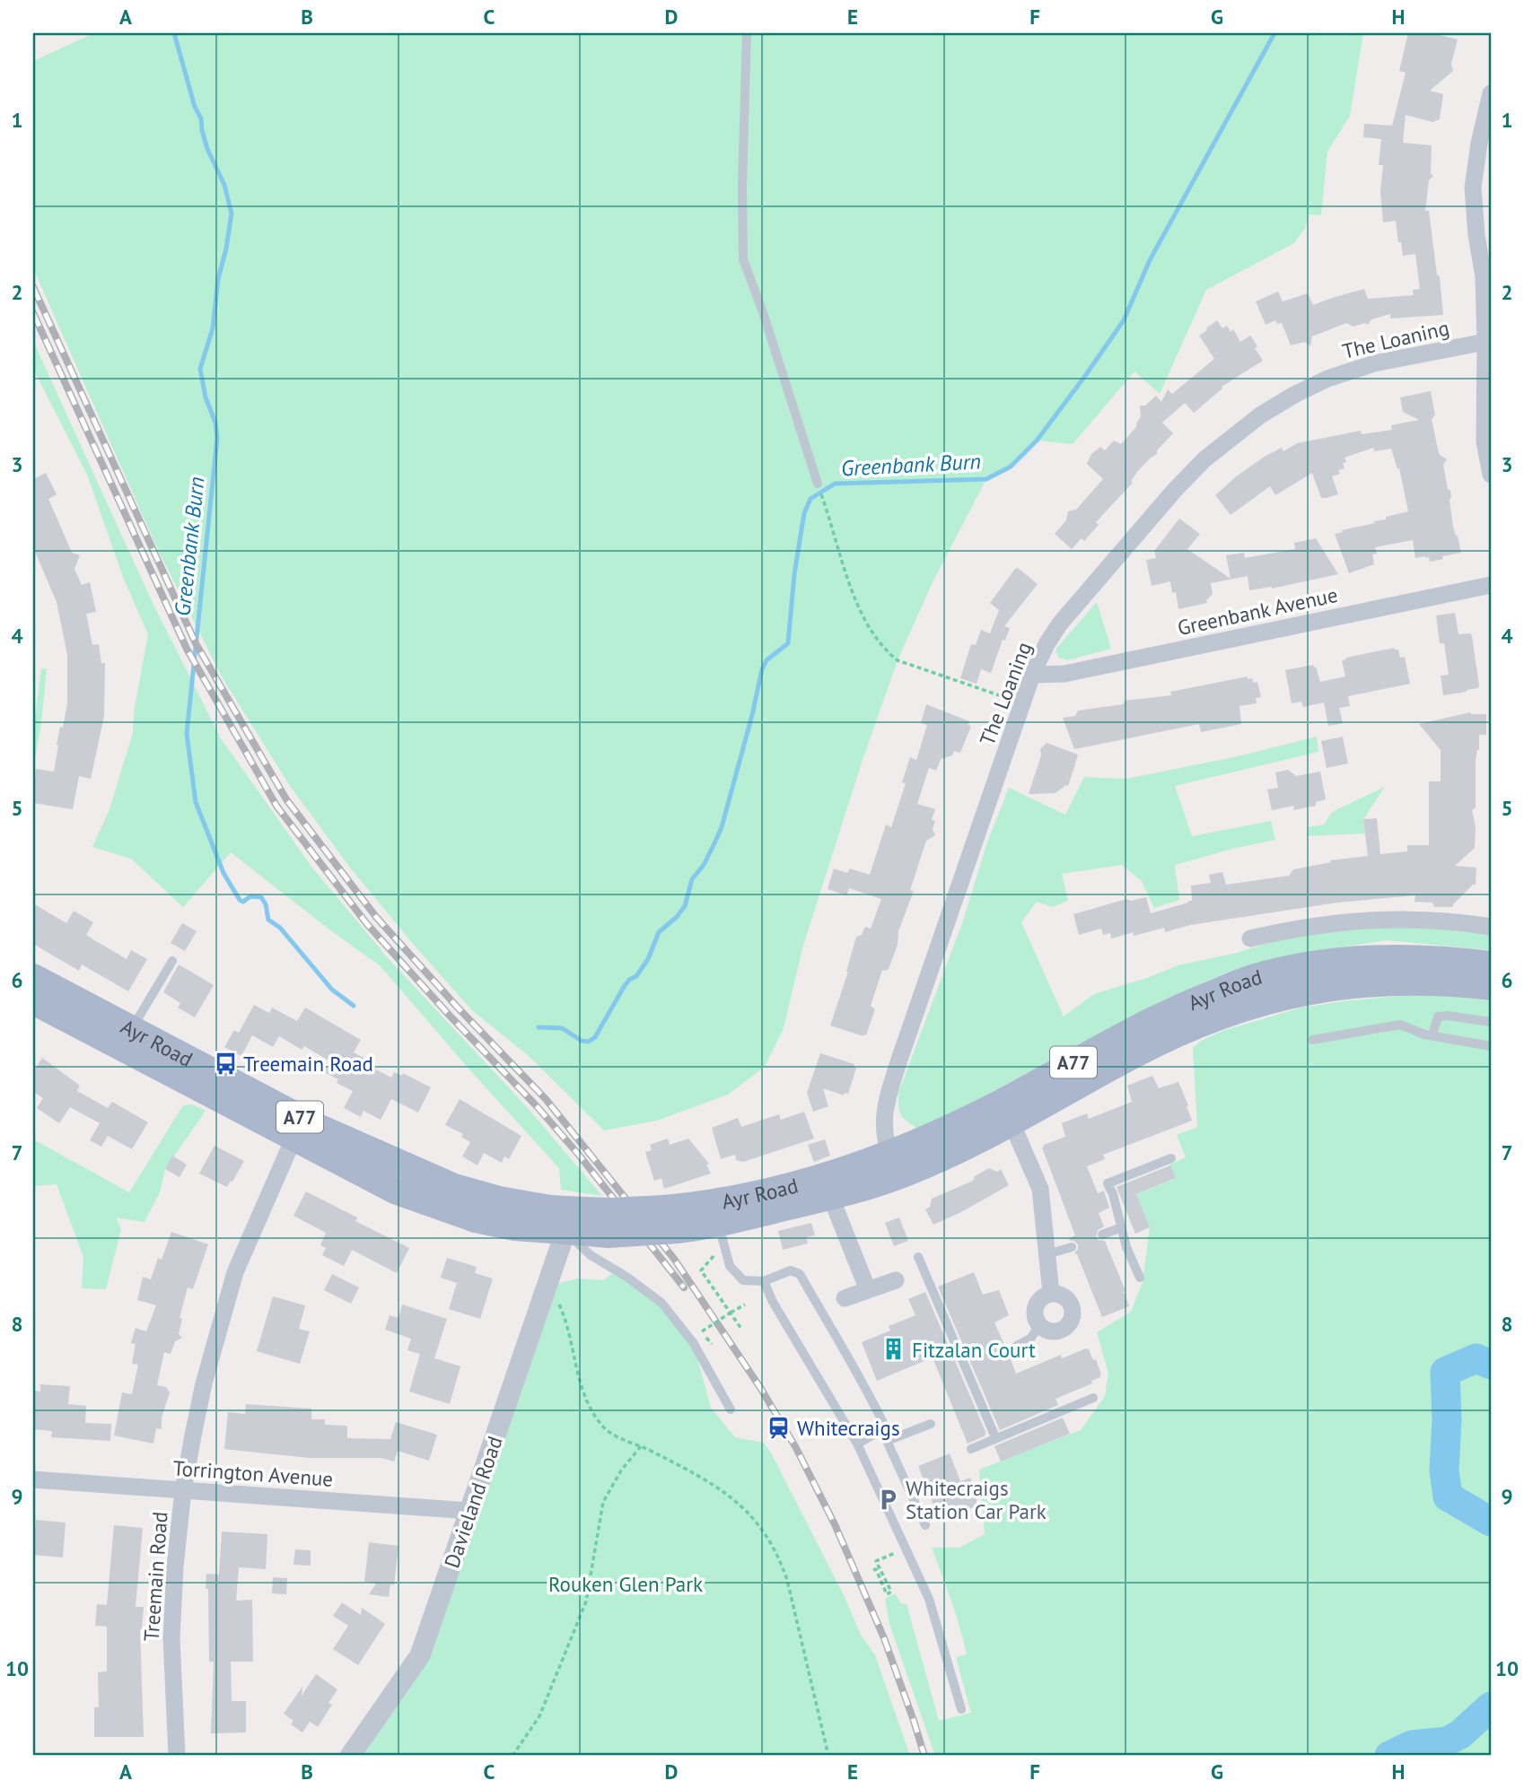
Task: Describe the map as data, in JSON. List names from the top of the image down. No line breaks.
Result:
{"streets":{"main road":["Ayr Road","A77"],"street":["The Loaning","Greenbank Avenue","Torrington Avenue","Davieland Road","Treemain Road"]},"crossings":[["The Loaning","Greenbank Avenue"],["The Loaning","Ayr Road"],["Ayr Road","Davieland Road"],["Ayr Road","Treemain Road"],["Torrington Avenue","Davieland Road"],["Torrington Avenue","Treemain Road"]],"water":["Greenbank Burn"],"parks":["Rouken Glen Park"],"places":{"bus stop":["Treemain Road"],"building":["Fitzalan Court"],"station":["Whitecraigs"],"parking":["Whitecraigs Station Car Park"]},"grid":{"columns":["A","B","C","D","E","F","G","H"],"rows":["1","2","3","4","5","6","7","8","9","10"]}}
